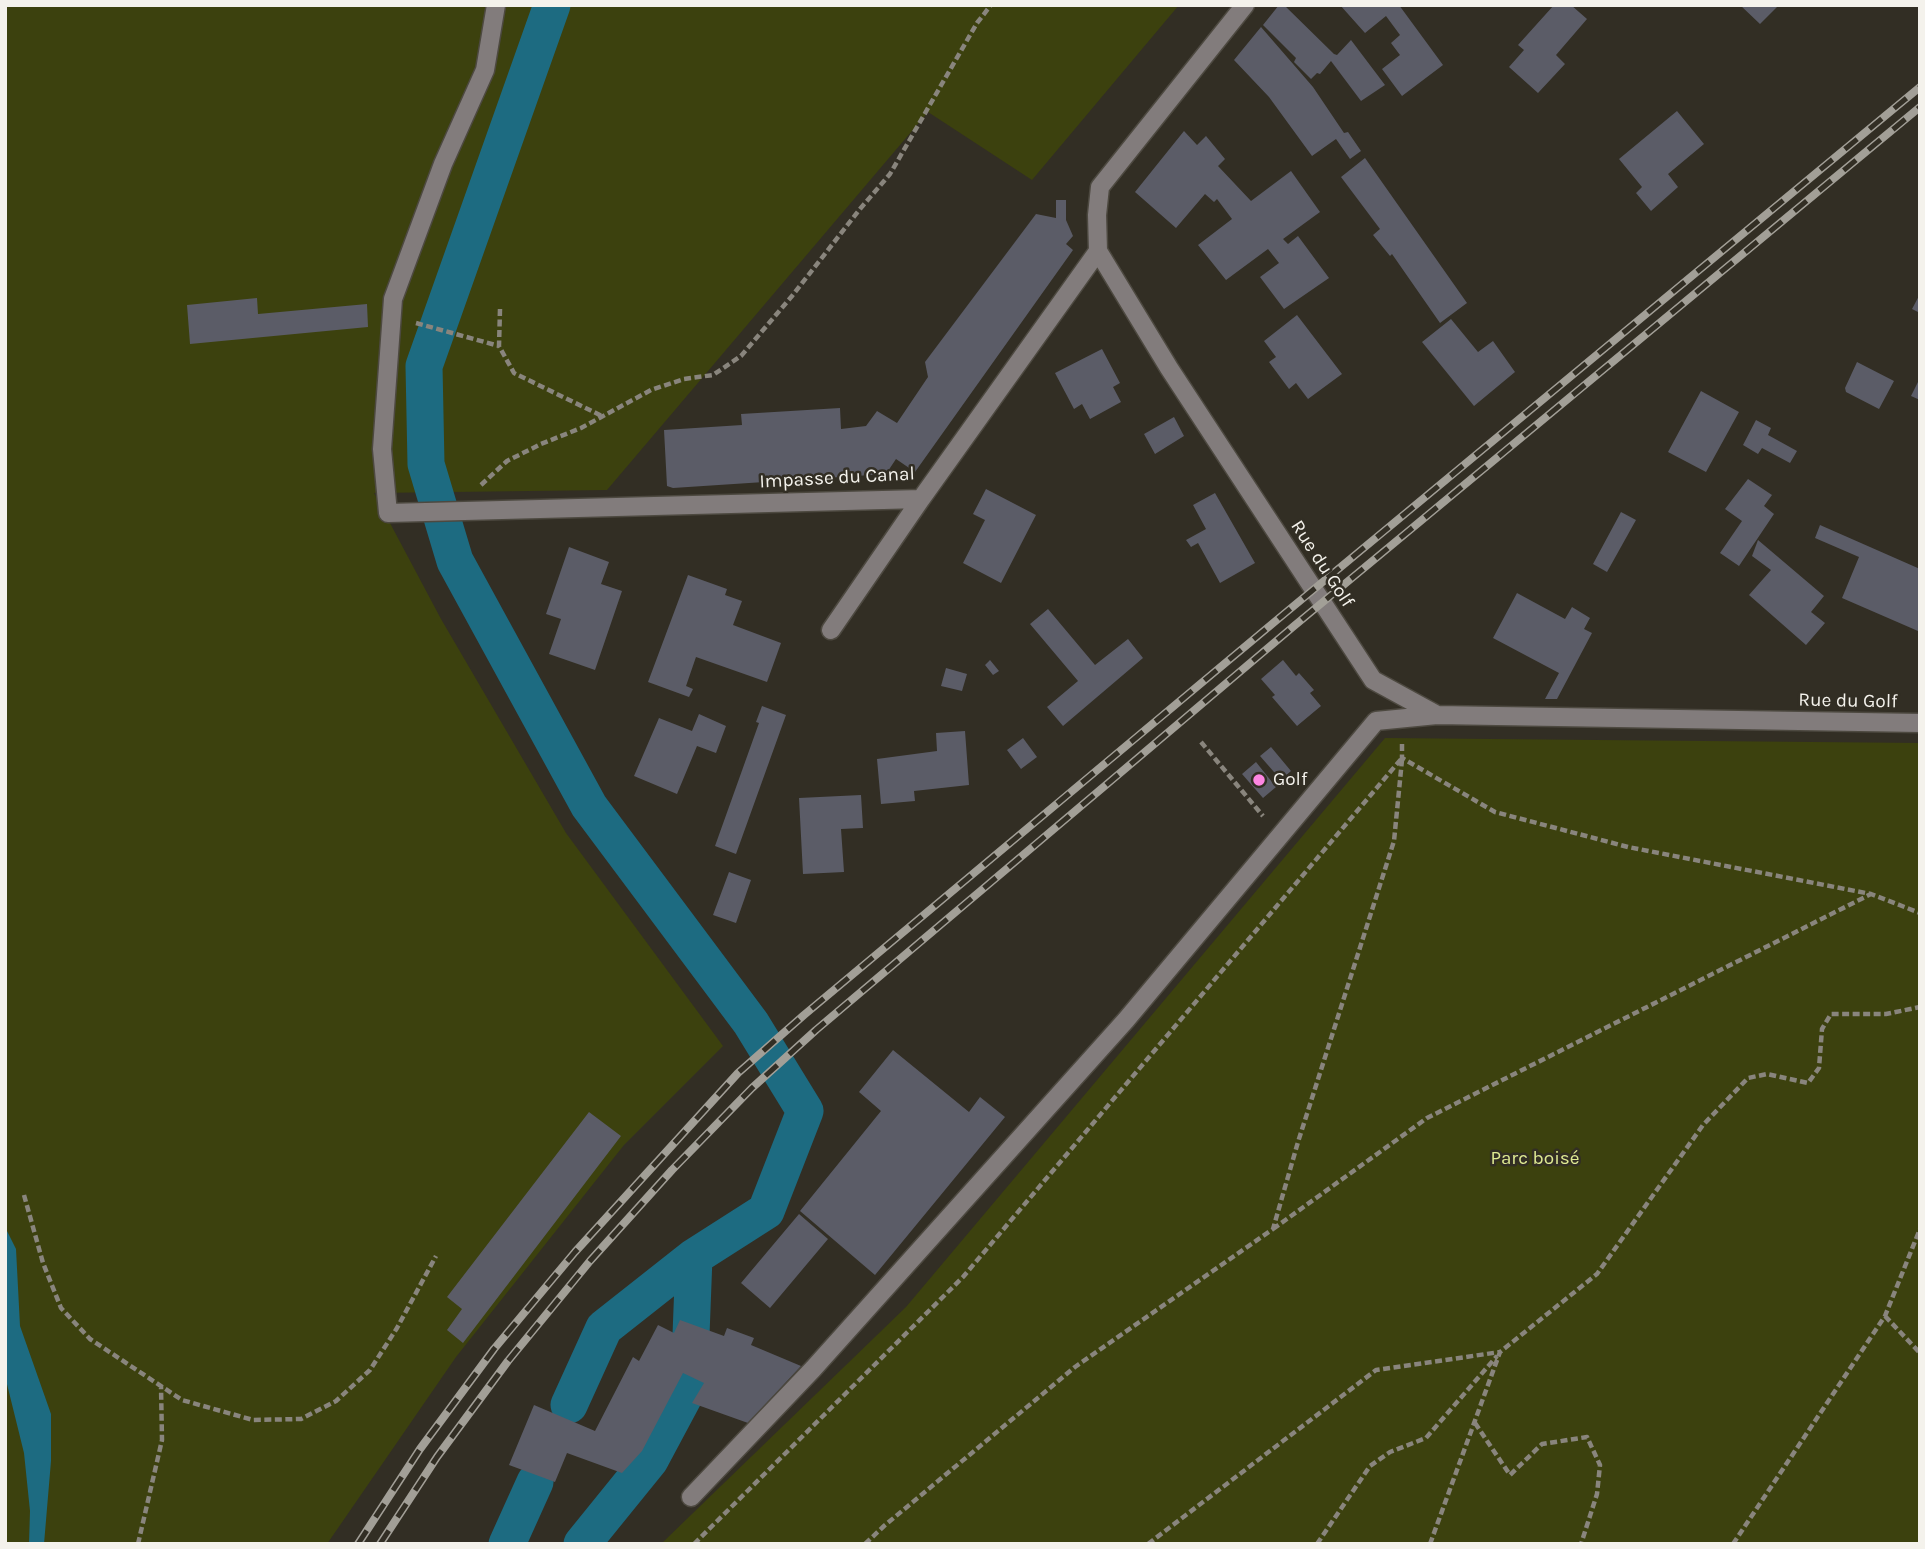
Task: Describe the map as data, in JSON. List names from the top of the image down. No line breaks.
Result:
{"streets":{"street":["Impasse du Canal","Rue du Golf"]},"crossings":[["Impasse du Canal","Rue du Golf"]],"parks":["Parc boisé"],"places":["Golf"]}
